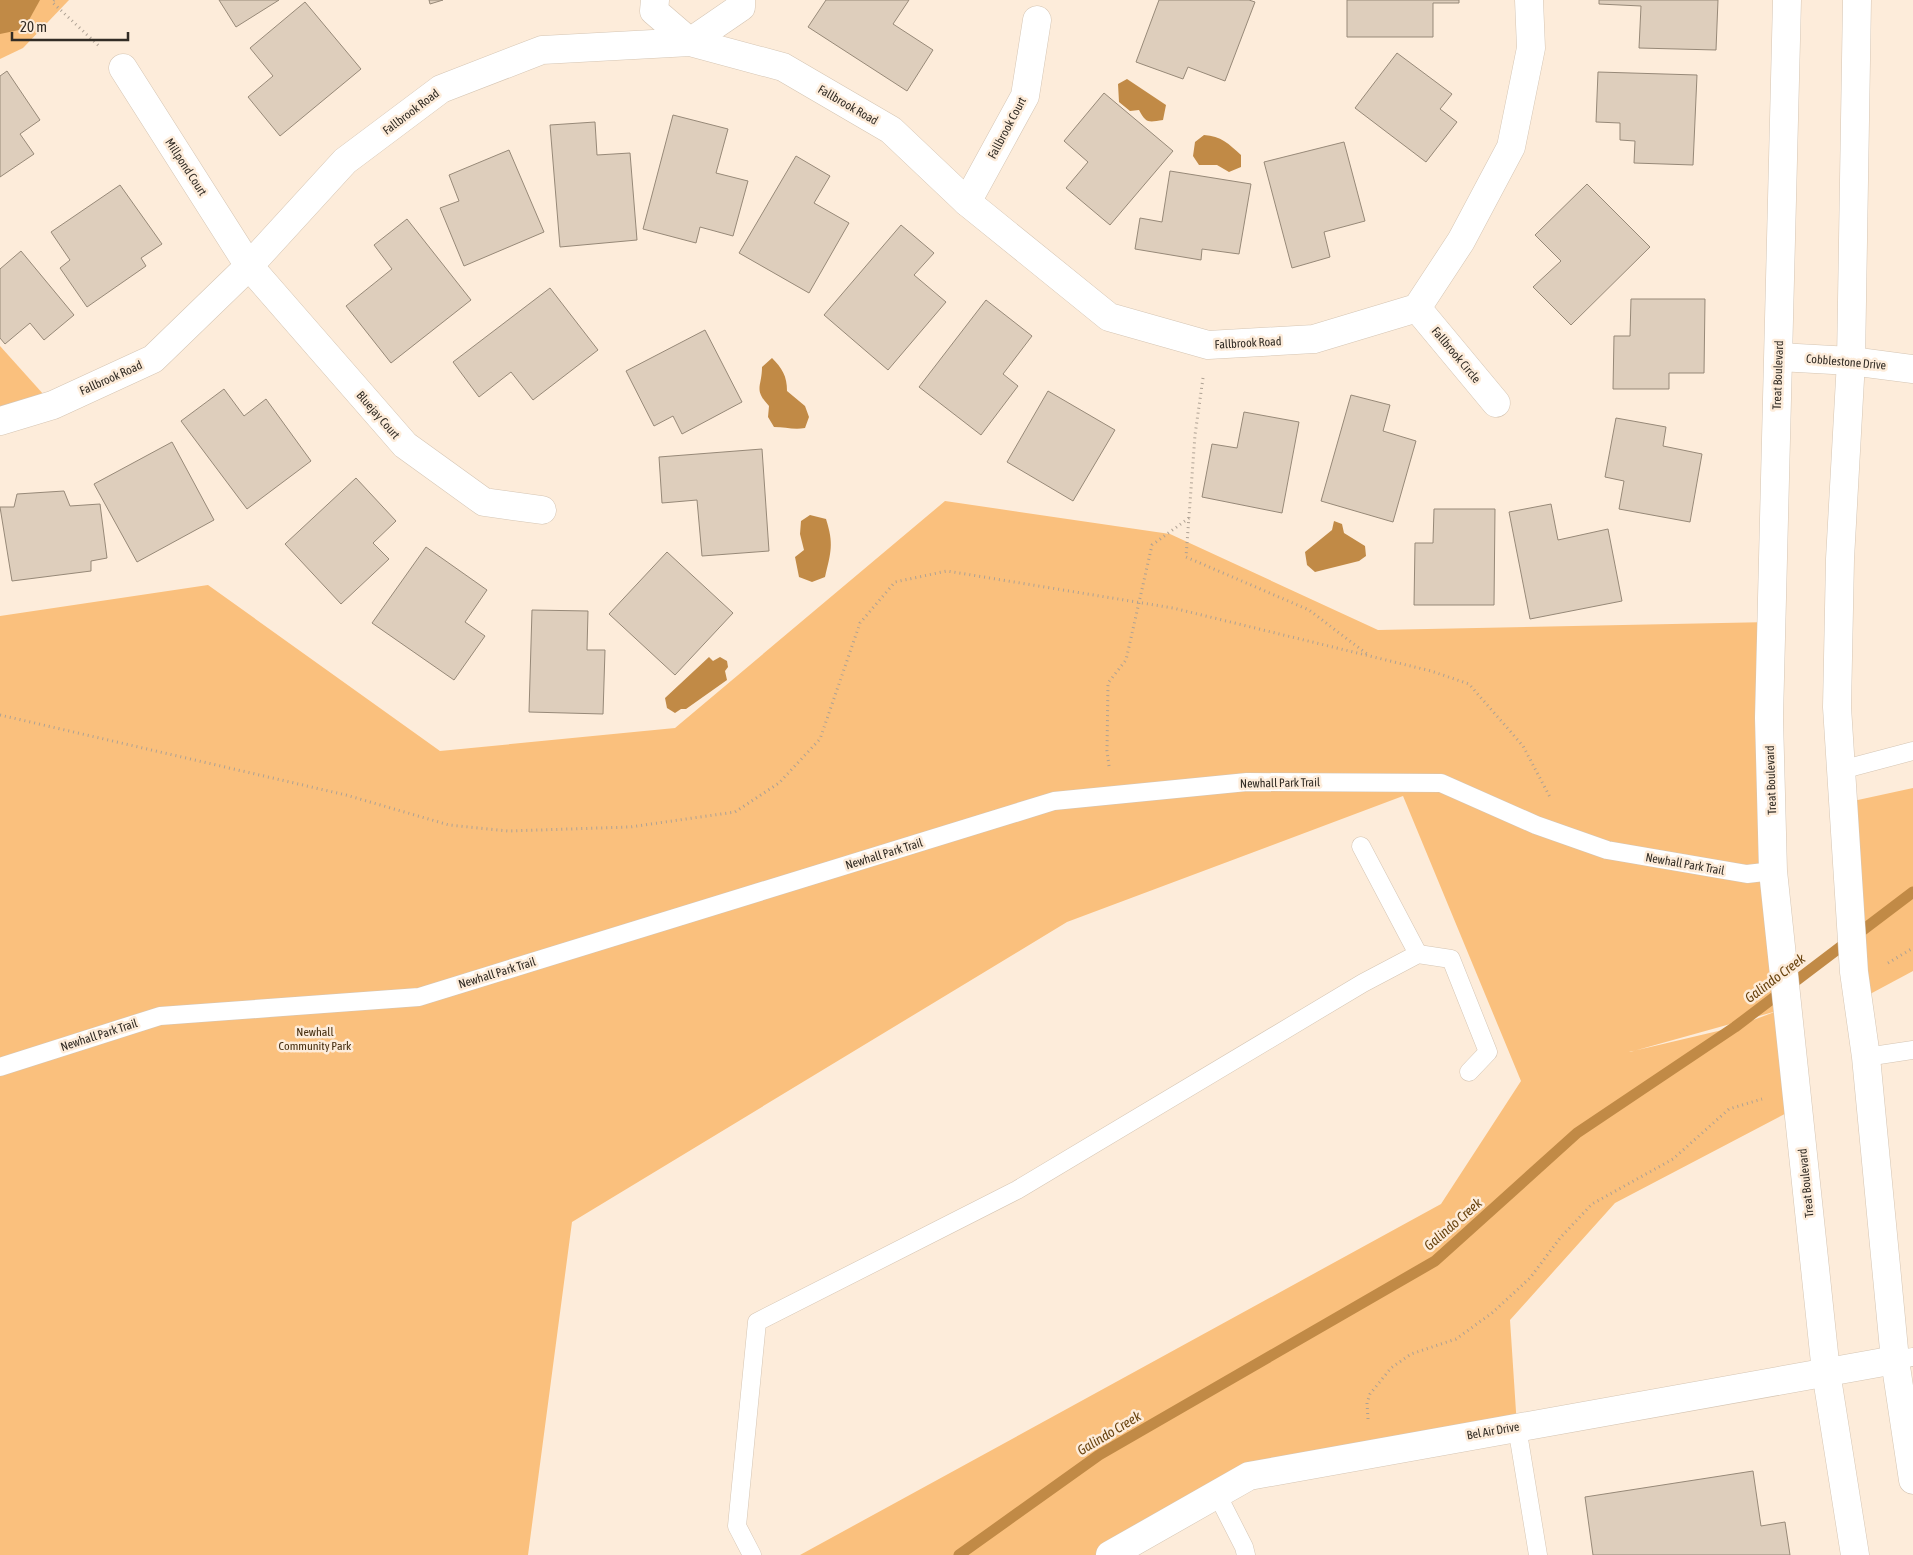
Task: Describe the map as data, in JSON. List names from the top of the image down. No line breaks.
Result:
{"streets":{"street":["Fallbrook Road","Fallbrook Court","Millpond Court","Fallbrook Circle","Cobblestone Drive","Treat Boulevard","Bluejay Court","Bel Air Drive"],"lane":["Newhall Park Trail"]},"crossings":[["Fallbrook Road","Fallbrook Court"],["Fallbrook Road","Millpond Court"],["Fallbrook Road","Fallbrook Circle"],["Fallbrook Road","Bluejay Court"],["Millpond Court","Bluejay Court"],["Cobblestone Drive","Treat Boulevard"],["Treat Boulevard","Newhall Park Trail"],["Treat Boulevard","Bel Air Drive"]],"water":["Galindo Creek"],"parks":["Newhall Community Park"],"scale_bar":"20 m"}
